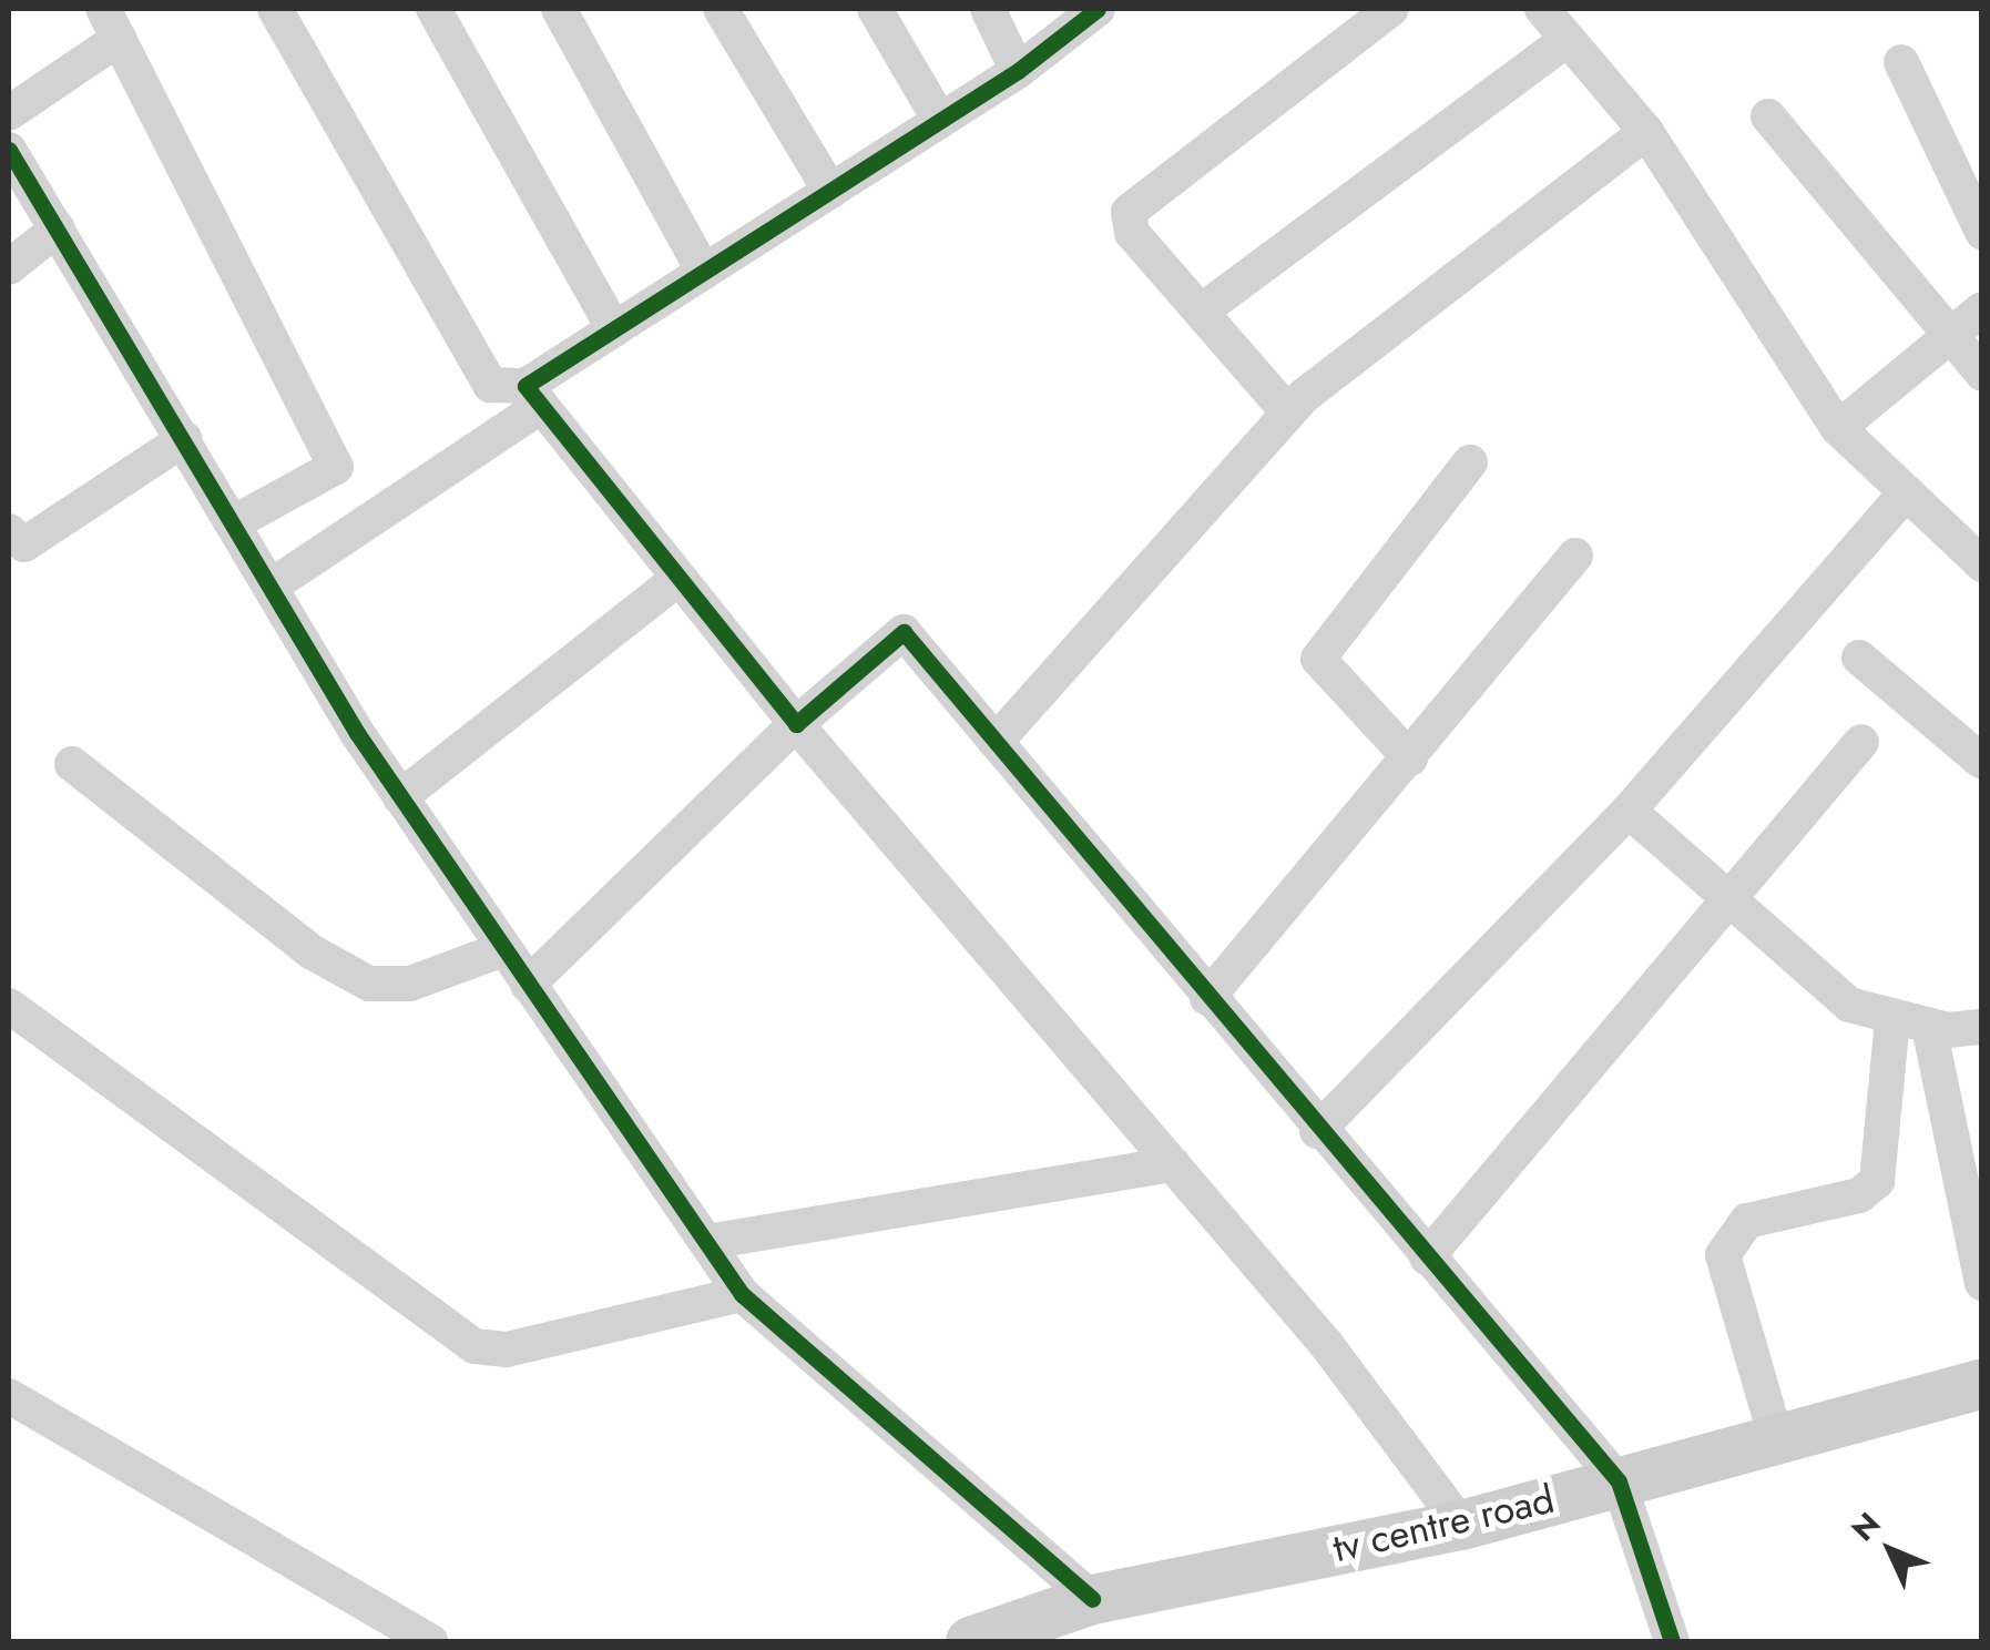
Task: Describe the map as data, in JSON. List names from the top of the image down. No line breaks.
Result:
{"streets":{"main road":["tv centre road"]},"north":"top left"}
